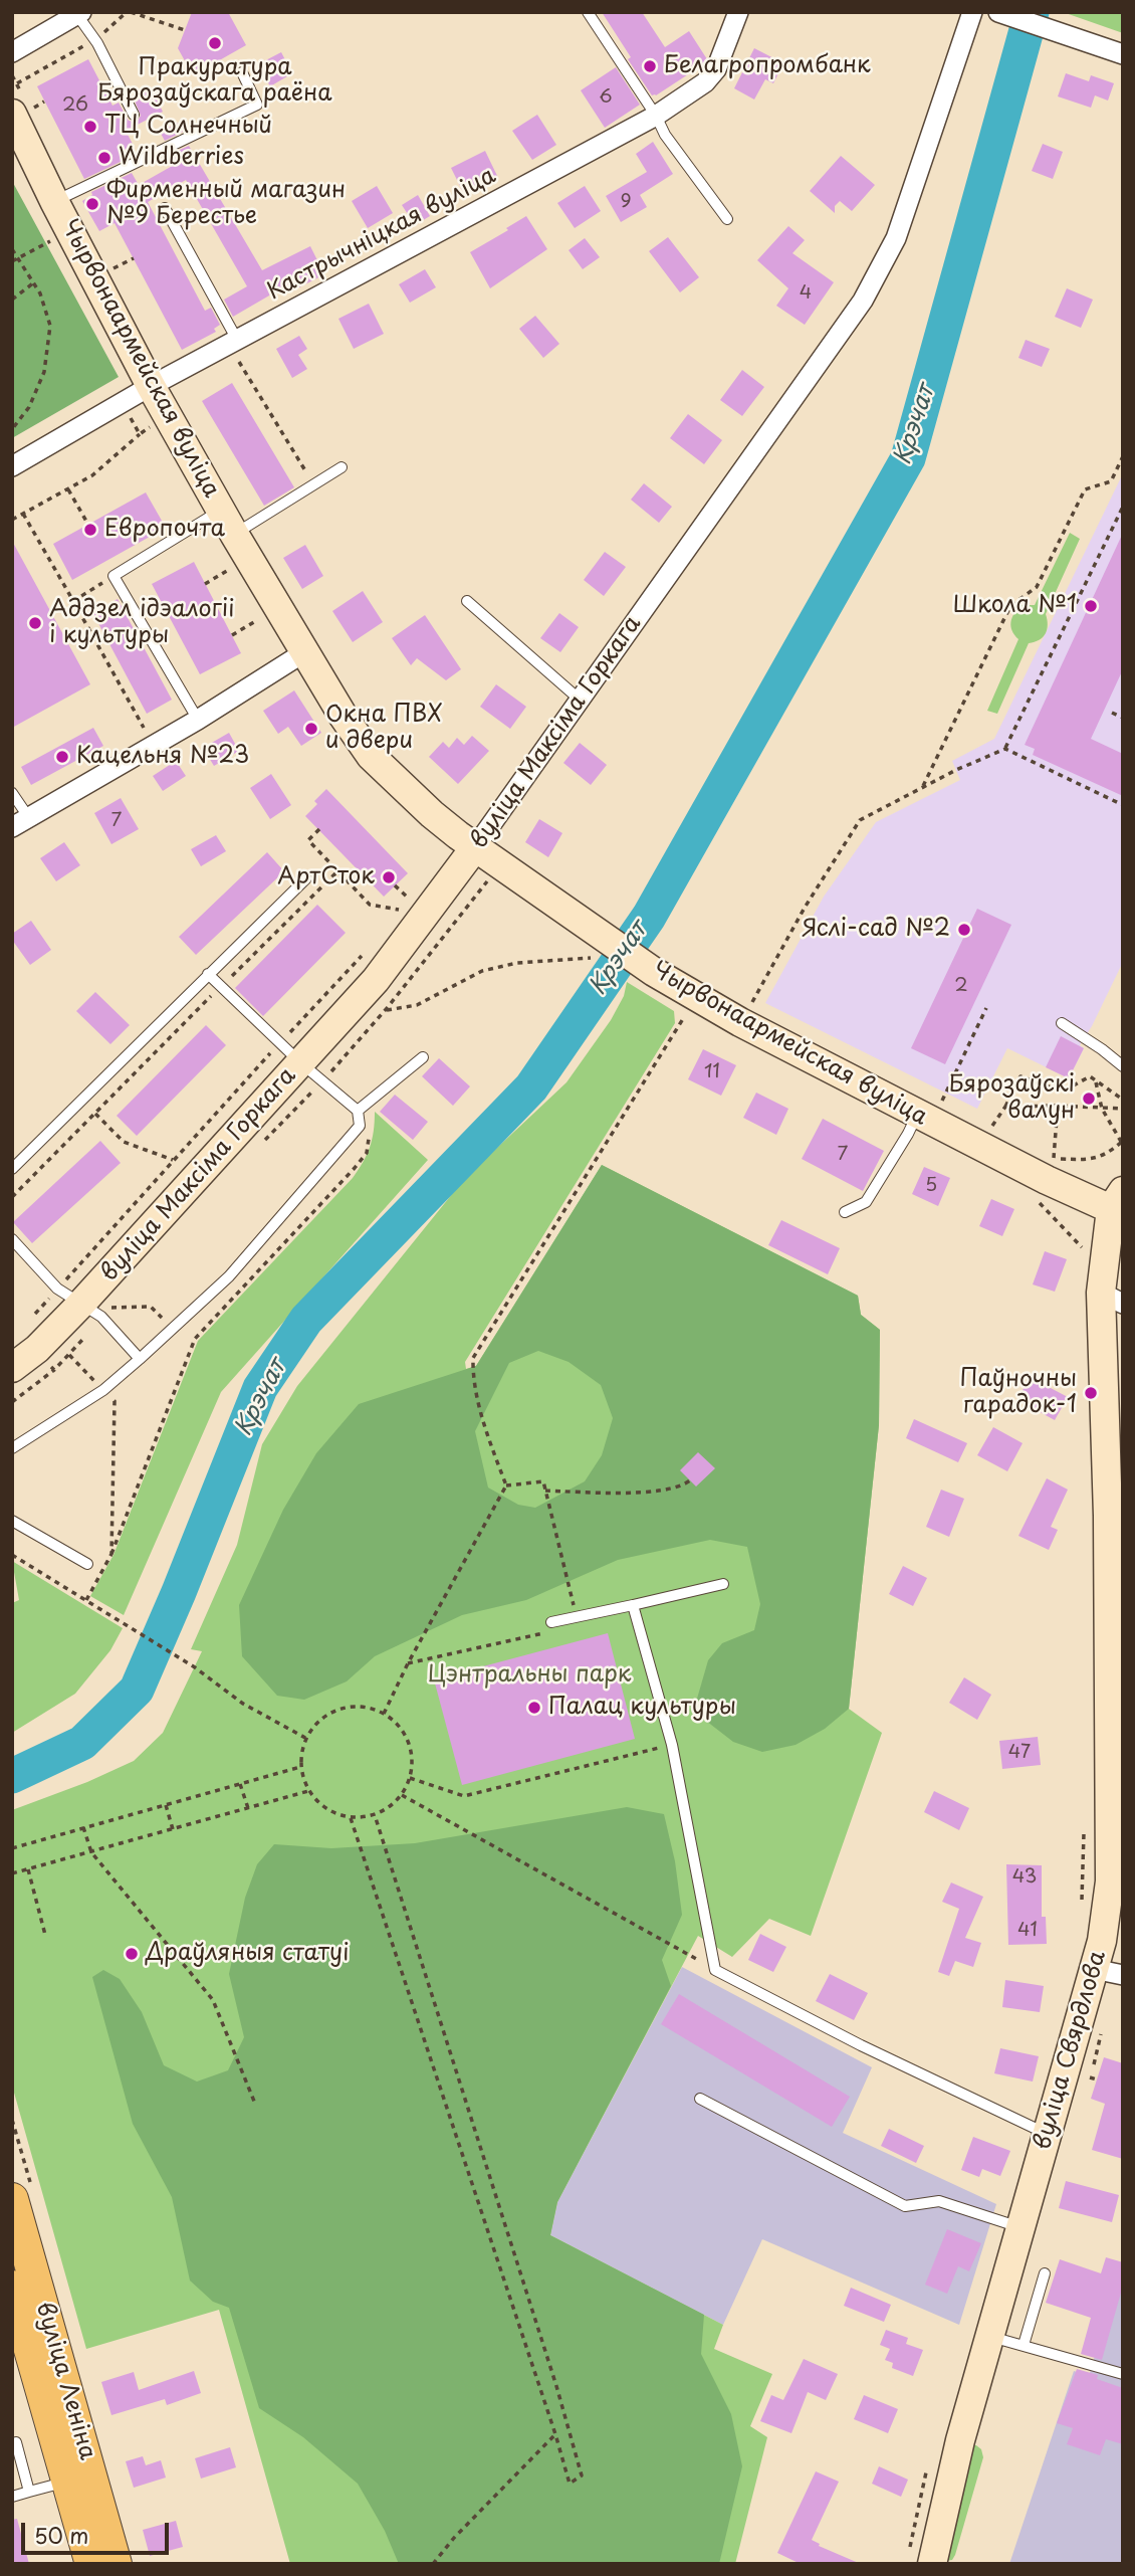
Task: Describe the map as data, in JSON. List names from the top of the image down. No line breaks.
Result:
{"streets":{"main road":["Чырвонаармейская вуліца","вуліца Максіма Горкага","вуліца Свярдлова","вуліца Леніна"],"street":["Кастрычніцкая вуліца"]},"crossings":[["Кастрычніцкая вуліца","Чырвонаармейская вуліца"],["Чырвонаармейская вуліца","вуліца Максіма Горкага"],["Чырвонаармейская вуліца","вуліца Свярдлова"]],"water":["Крэчат"],"parks":["Цэнтральны парк"],"places":["Пракуратура Бярозаўскага раёна","Белагропромбанк","ТЦ Солнечный","Wildberries","Фирменный магазин №9 Берестье","Европочта","Школа №1","Аддзел ідэалогіі і культуры","Окна ПВХ и двери","Кацельня №23","АртСток","Яслі-сад №2","Бярозаўскі валун","Паўночны гарадок-1","Палац культуры","Драўляныя статуі"],"house_numbers":["6","26","9","4","7","2","11","7","5","47","43","41"],"scale_bar":"50 m"}
